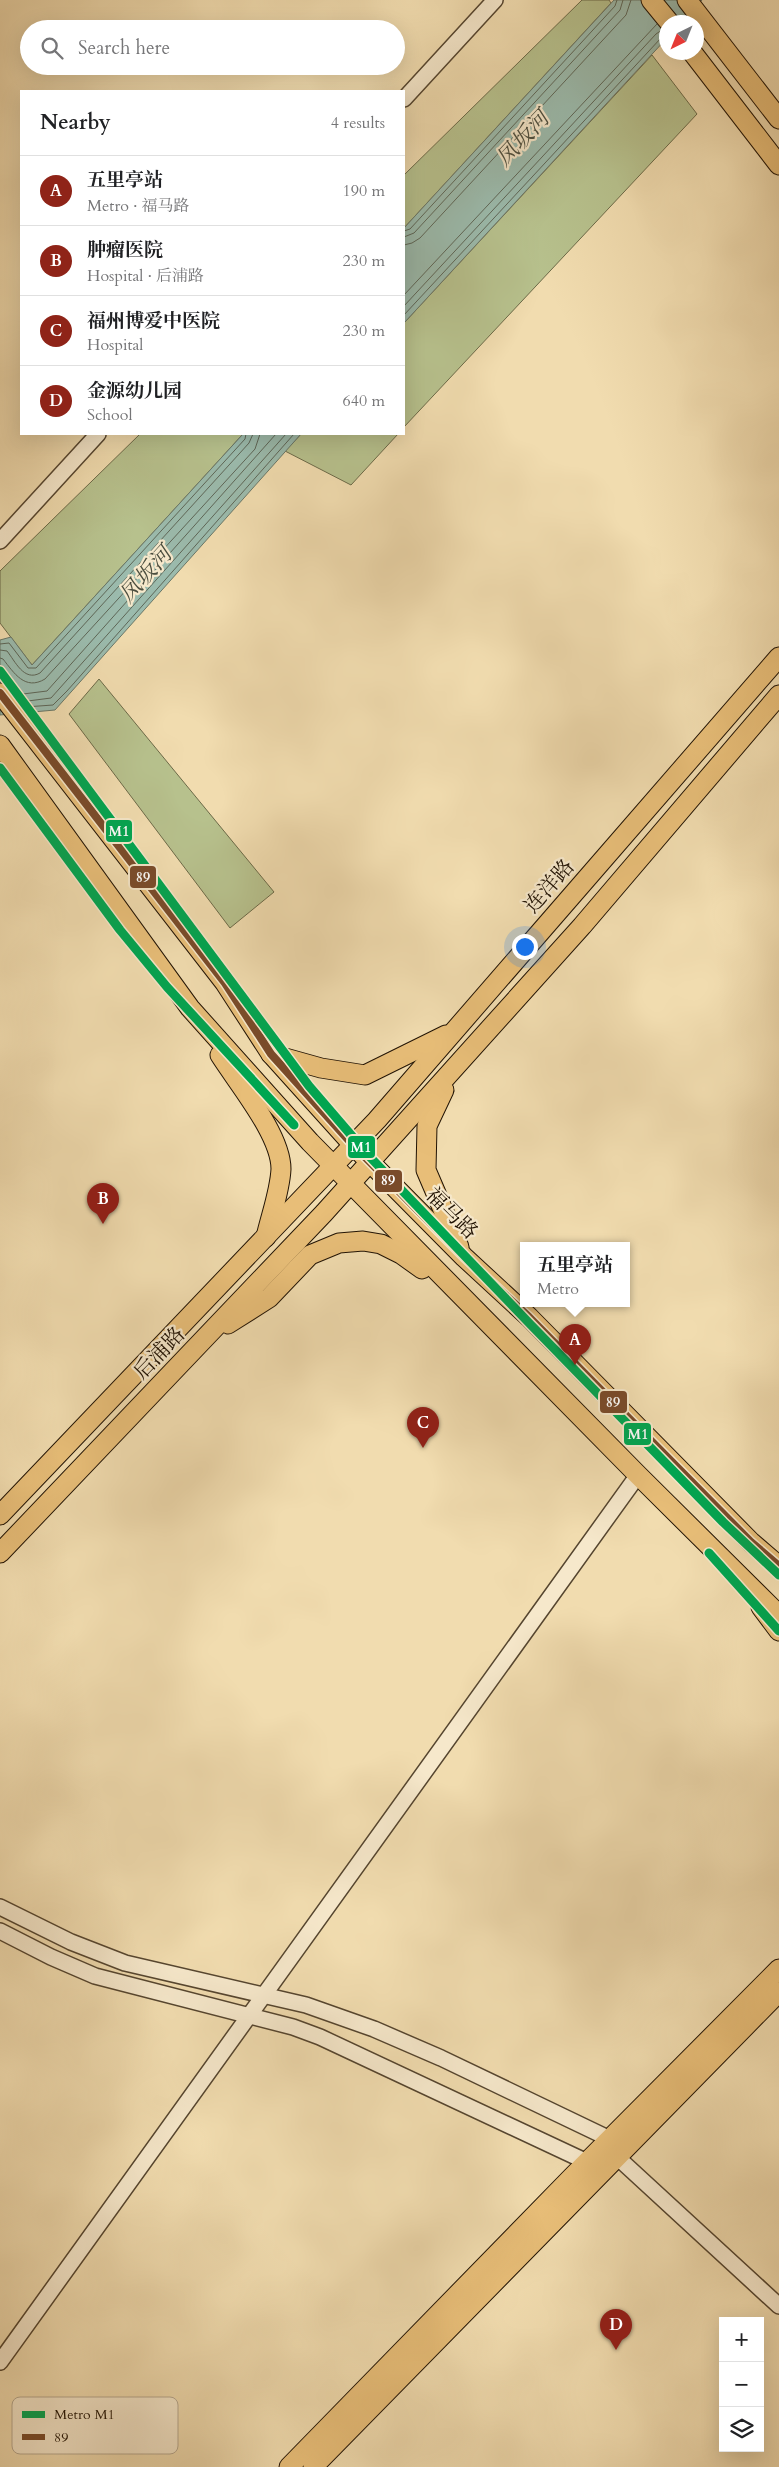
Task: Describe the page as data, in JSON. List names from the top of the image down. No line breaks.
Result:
{"streets":{"main road":["连洋路","福马路","后浦路"]},"crossings":[["连洋路","福马路"],["连洋路","后浦路"]],"water":["凤坂河"],"lines":["metro line M1","transit line 89"],"legend":["Metro M1","89"],"north":"bottom left","page":{"search":"Search here","heading":["Nearby","4 results"],"list":[{"mark":"A","name":"五里亭站","note":"Metro · 福马路","value":"190 m"},{"mark":"B","name":"肿瘤医院","note":"Hospital · 后浦路","value":"230 m"},{"mark":"C","name":"福州博爱中医院","note":"Hospital","value":"230 m"},{"mark":"D","name":"金源幼儿园","note":"School","value":"640 m"}],"pins":["B","A","C","D"],"popup":["五里亭站","Metro"],"map_buttons":["+","−"]}}
